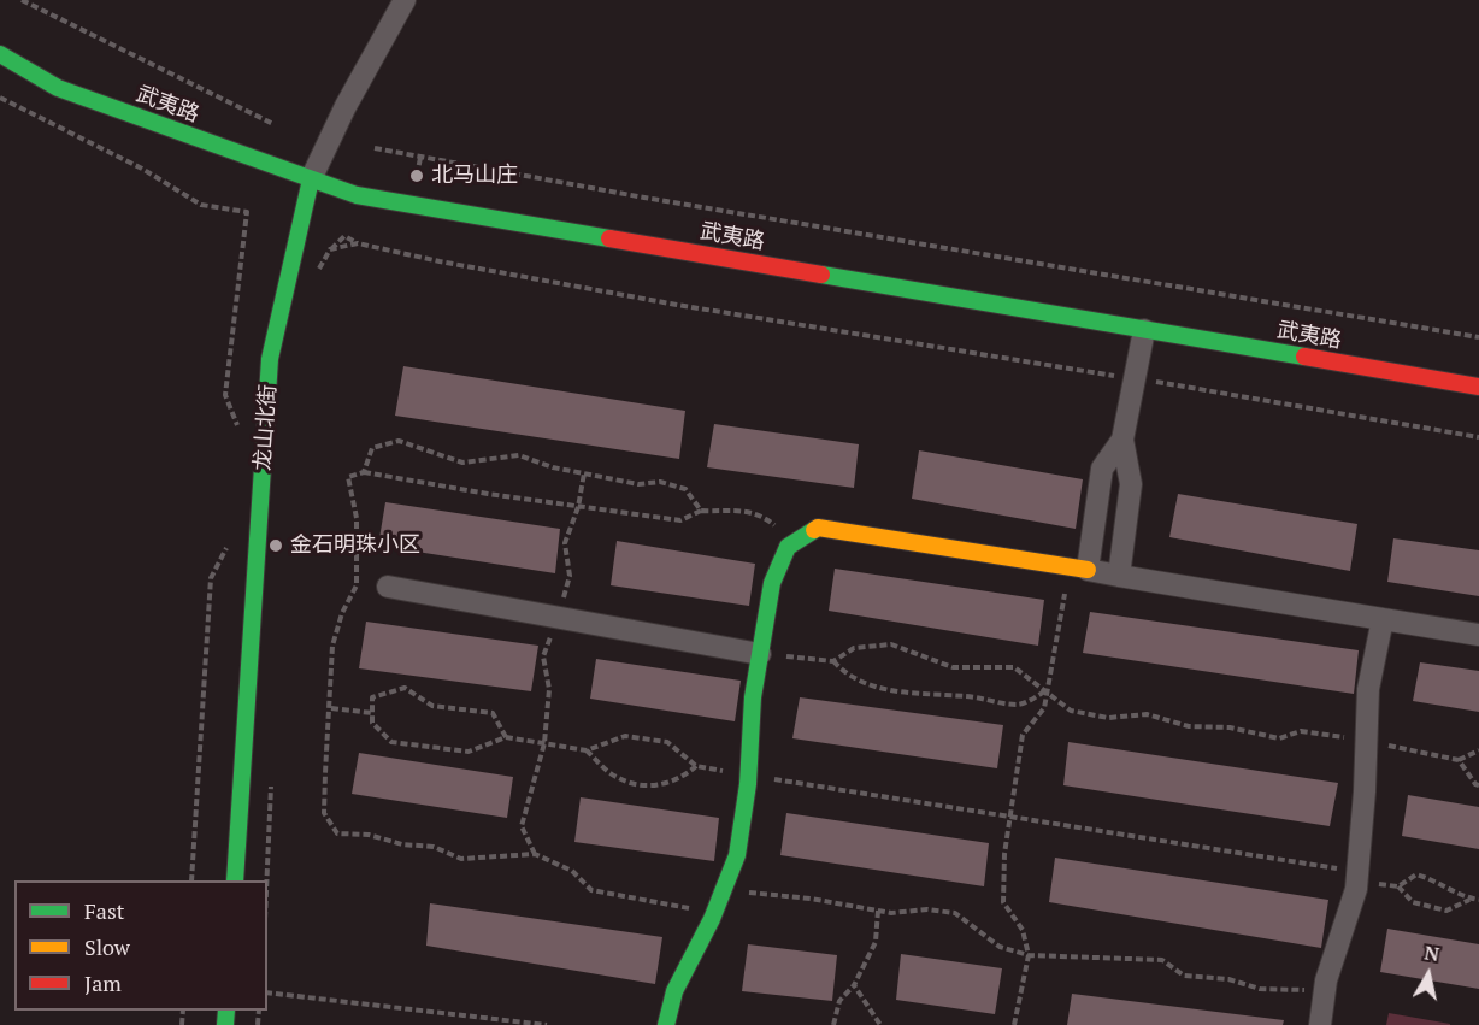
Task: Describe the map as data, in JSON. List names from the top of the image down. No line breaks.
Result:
{"streets":{"main road":["武夷路","龙山北街"]},"crossings":[["武夷路","龙山北街"]],"places":["北马山庄","金石明珠小区"],"legend":["Fast","Slow","Jam"],"north":"top"}
